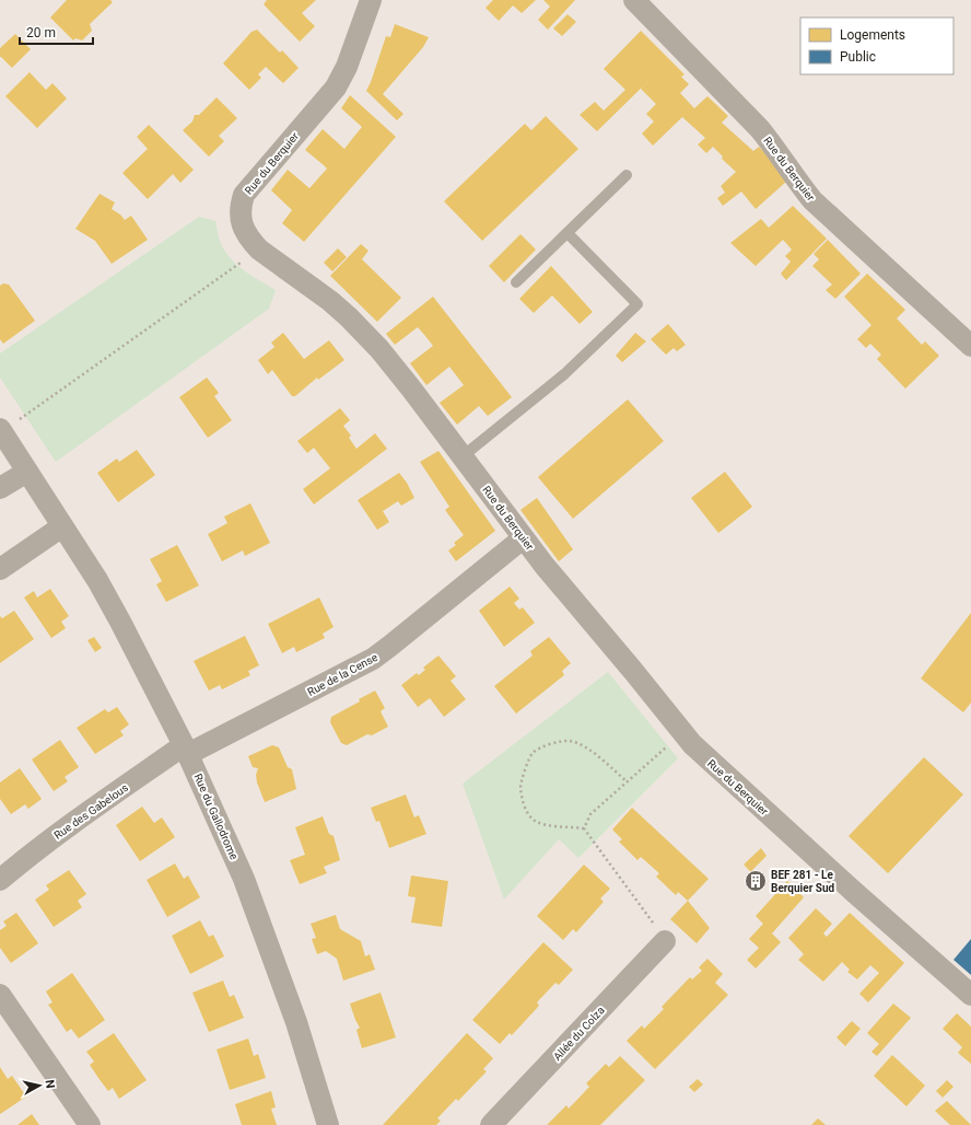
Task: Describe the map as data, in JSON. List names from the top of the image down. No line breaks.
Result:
{"streets":{"street":["Rue du Berquier","Rue de la Cense","Rue des Gabelous","Rue du Gallodrome","Allée du Colza"]},"crossings":[["Rue du Berquier","Rue de la Cense"],["Rue de la Cense","Rue des Gabelous"],["Rue de la Cense","Rue du Gallodrome"],["Rue des Gabelous","Rue du Gallodrome"]],"places":{"building":["BEF 281 - Le Berquier Sud"]},"legend":["Logements","Public"],"scale_bar":"20 m","north":"right"}
